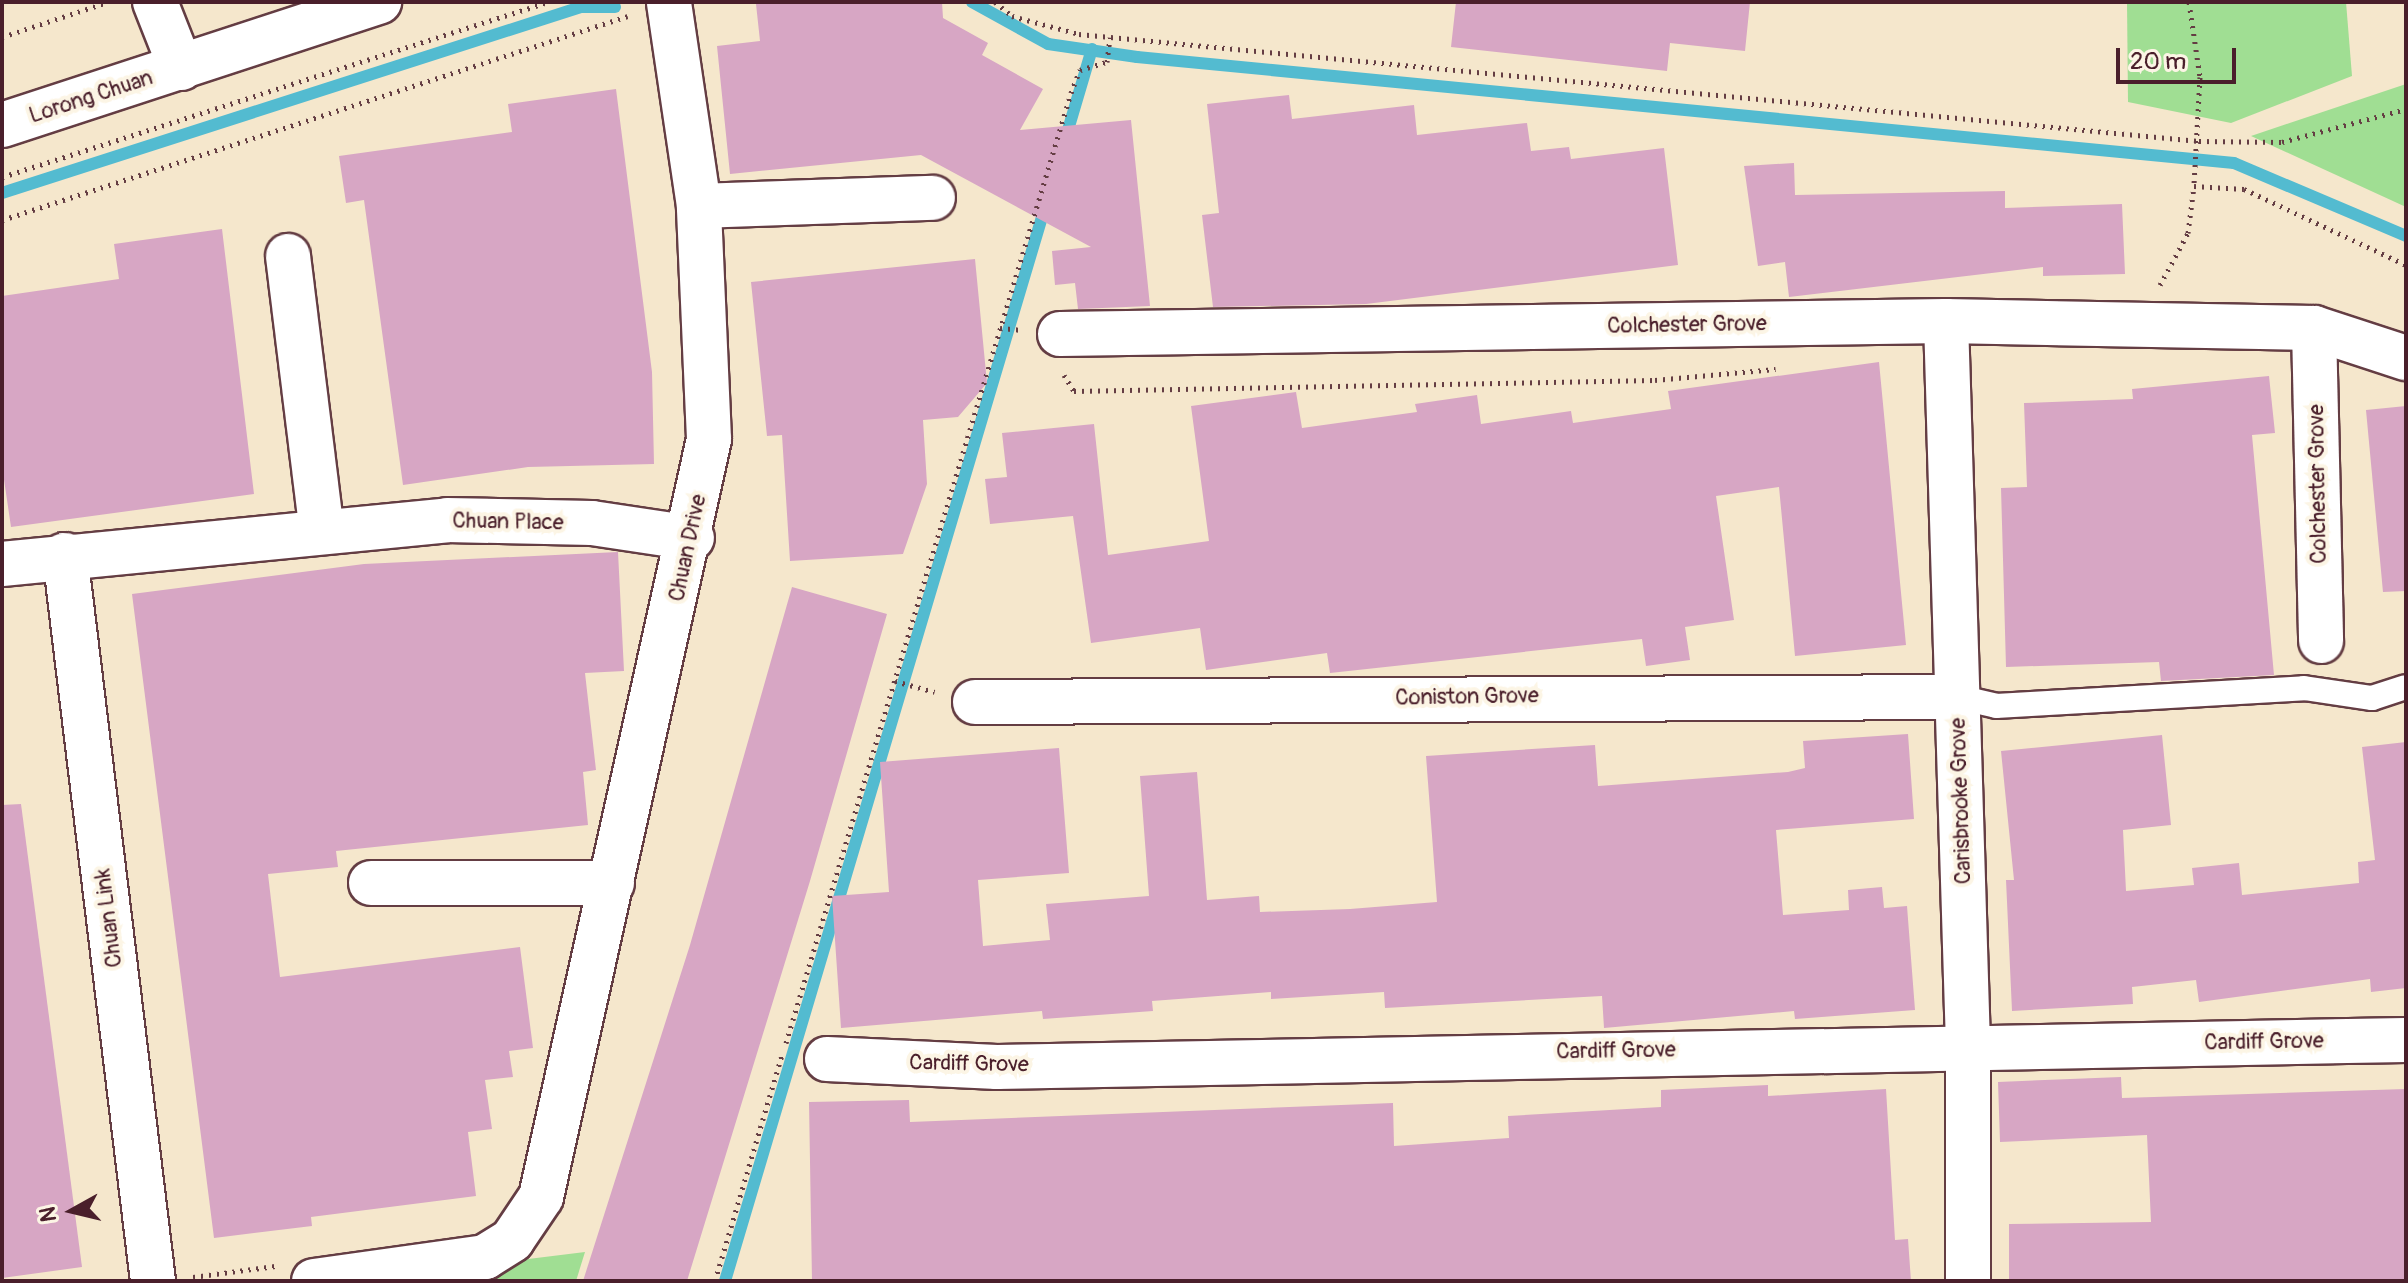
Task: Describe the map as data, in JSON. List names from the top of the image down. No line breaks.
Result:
{"streets":{"street":["Lorong Chuan","Colchester Grove","Chuan Place","Chuan Drive","Coniston Grove","Carisbrooke Grove","Chuan Link","Cardiff Grove"]},"crossings":[["Colchester Grove","Carisbrooke Grove"],["Chuan Place","Chuan Drive"],["Chuan Place","Chuan Link"],["Coniston Grove","Carisbrooke Grove"],["Carisbrooke Grove","Cardiff Grove"]],"scale_bar":"20 m","north":"left"}
